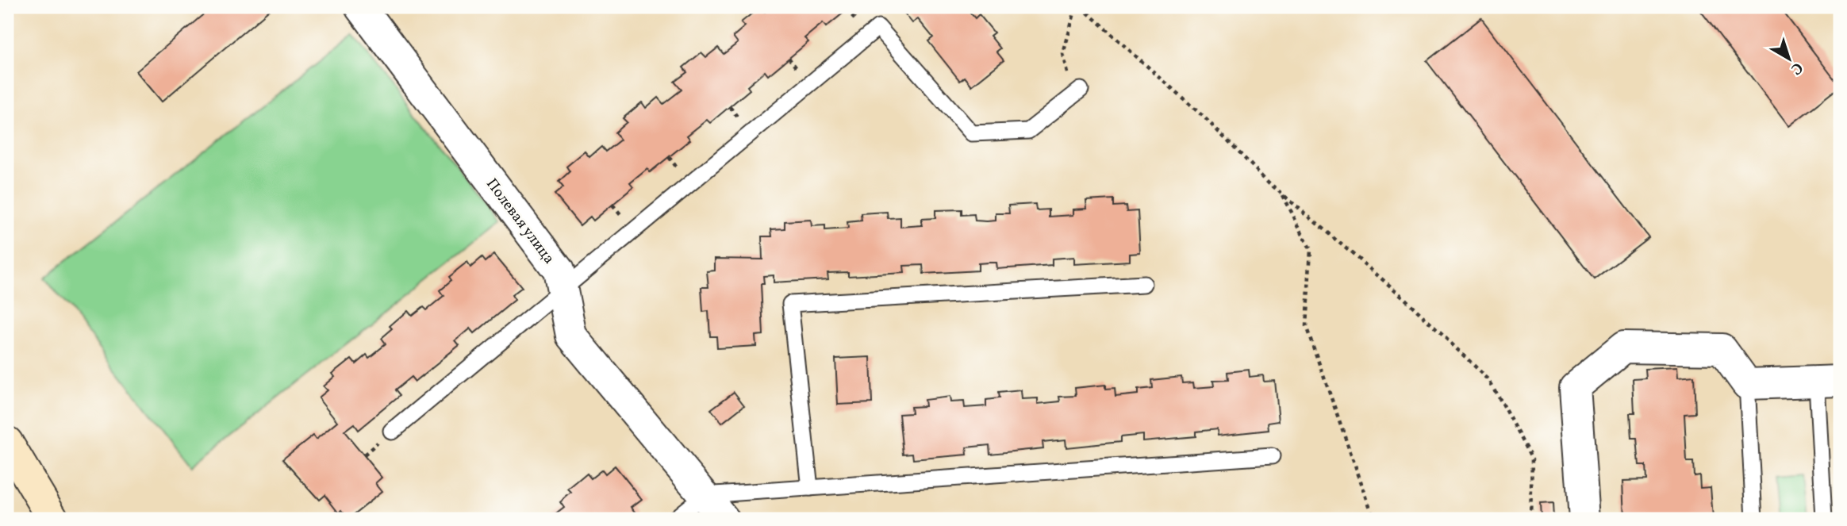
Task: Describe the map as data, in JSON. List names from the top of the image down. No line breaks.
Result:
{"streets":{"street":["Полевая улица"]},"north":"bottom right"}
